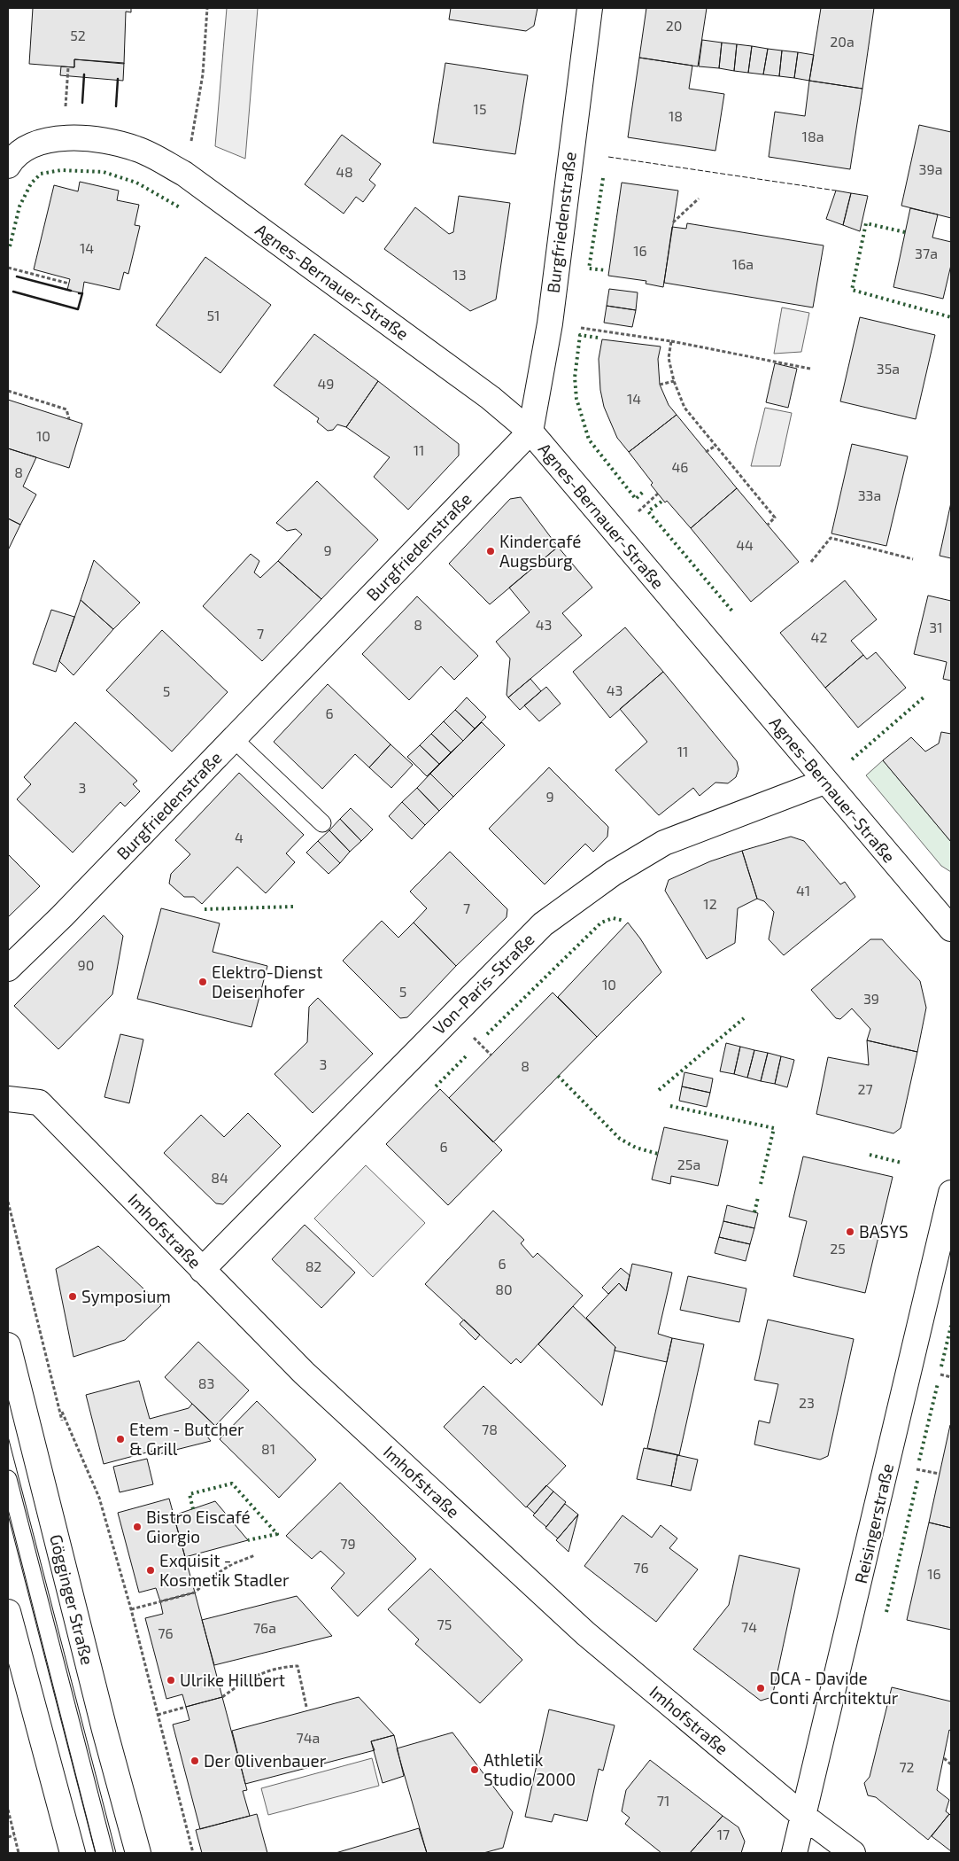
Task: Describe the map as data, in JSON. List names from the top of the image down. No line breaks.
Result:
{"streets":{"street":["Burgfriedenstraße","Agnes-Bernauer-Straße","Von-Paris-Straße","Imhofstraße","Reisingerstraße","Gögginger Straße"]},"crossings":[["Burgfriedenstraße","Agnes-Bernauer-Straße"],["Agnes-Bernauer-Straße","Von-Paris-Straße"],["Von-Paris-Straße","Imhofstraße"],["Imhofstraße","Reisingerstraße"]],"places":["Kindercafé Augsburg","Elektro-Dienst Deisenhofer","BASYS","Symposium","Etem - Butcher & Grill","Bistro Eiscafé Giorgio","Exquisit - Kosmetik Stadler","Ulrike Hillbert","DCA - Davide Conti Architektur","Der Olivenbauer","Athletik Studio 2000"],"house_numbers":["20","52","20a","15","18","18a","39a","48","14","16","37a","16a","13","51","35a","49","14","10","11","46","8","33a","44","9","8","43","31","7","42","43","5","6","11","3","9","4","41","12","7","90","10","5","39","3","8","27","6","25a","84","25","6","82","80","83","23","78","81","79","76","16","75","74","76a","76","74a","72","71","17"]}
